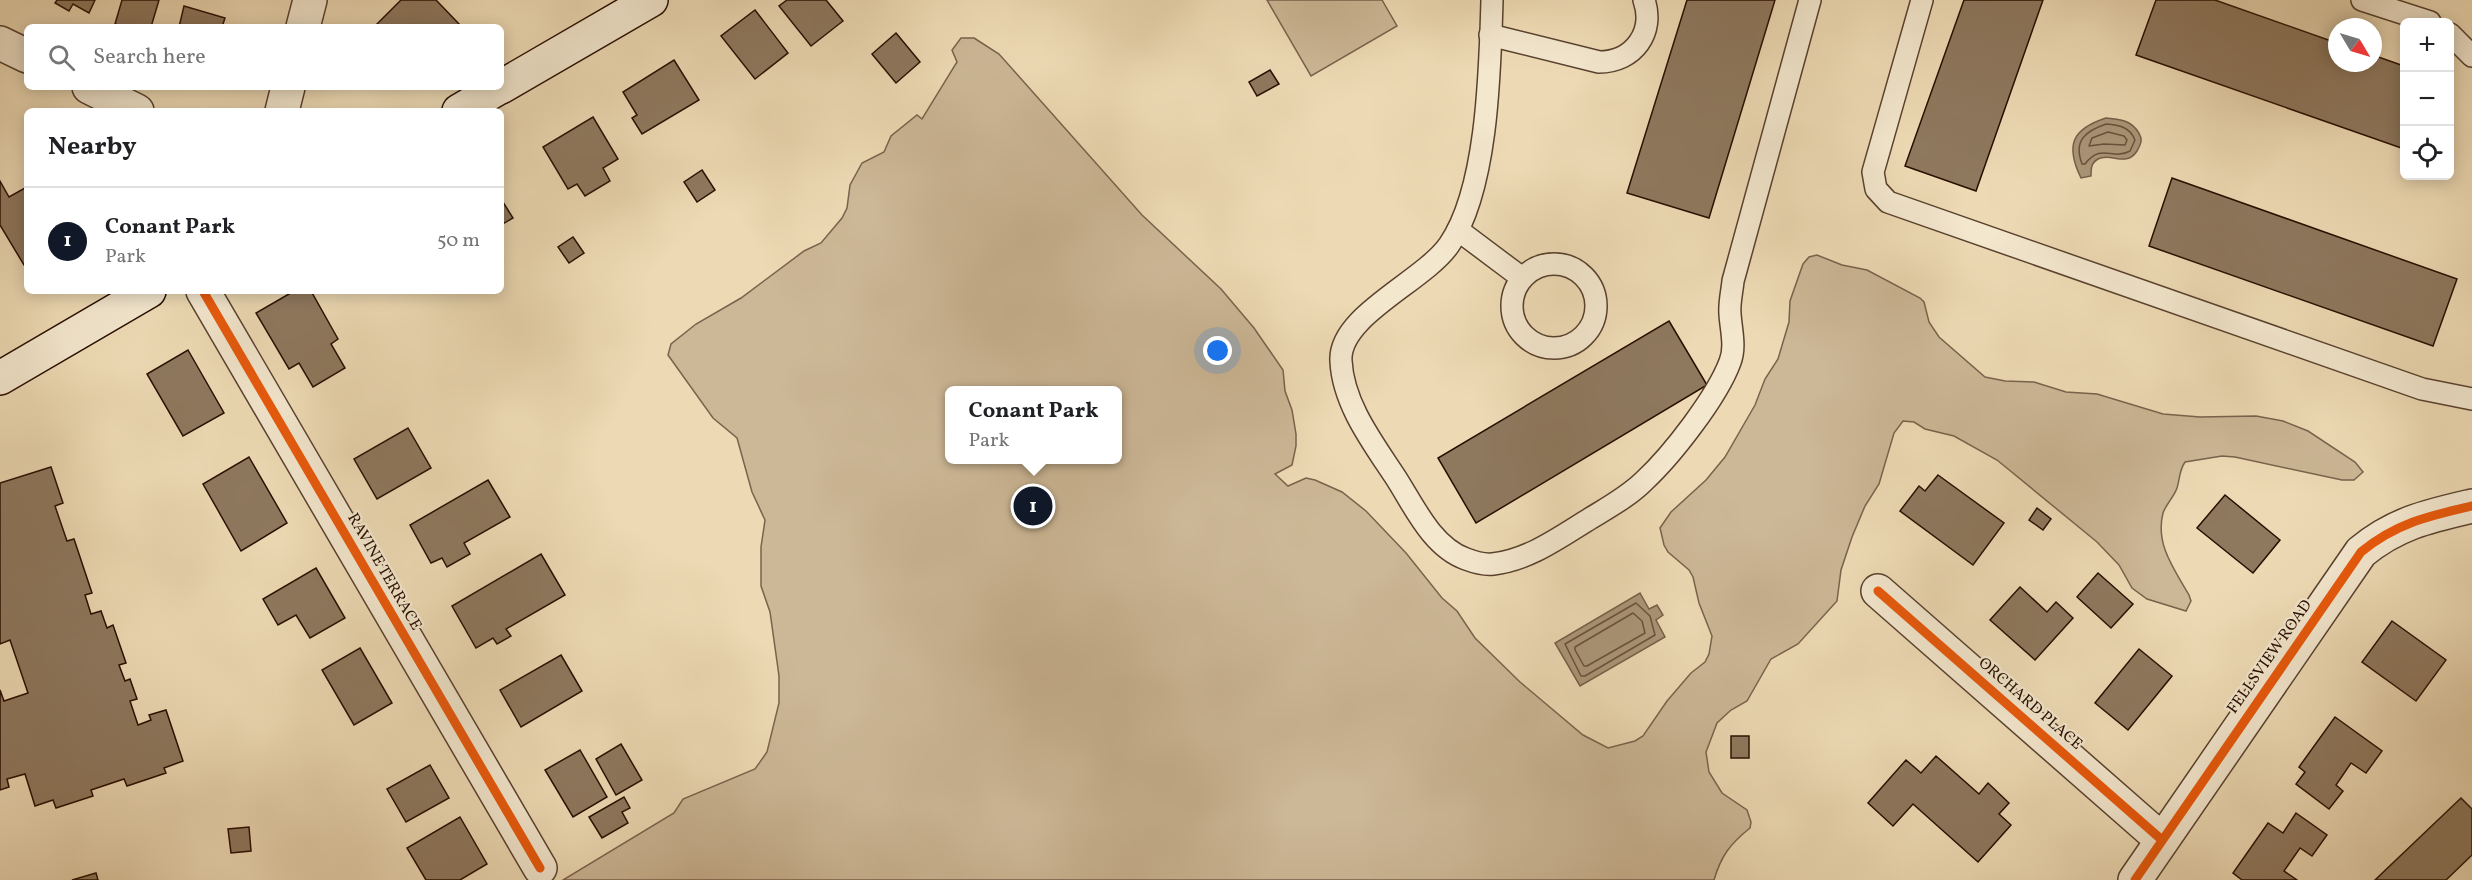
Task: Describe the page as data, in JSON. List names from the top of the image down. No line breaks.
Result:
{"streets":{"street":["RAVINE TERRACE","FELLSVIEW ROAD","ORCHARD PLACE"]},"crossings":[["FELLSVIEW ROAD","ORCHARD PLACE"]],"north":"bottom right","page":{"map_buttons":["+","−"],"search":"Search here","heading":"Nearby","list":[{"mark":"1","name":"Conant Park","note":"Park","value":"50 m"}],"popup":["Conant Park","Park"],"pins":"1"}}
